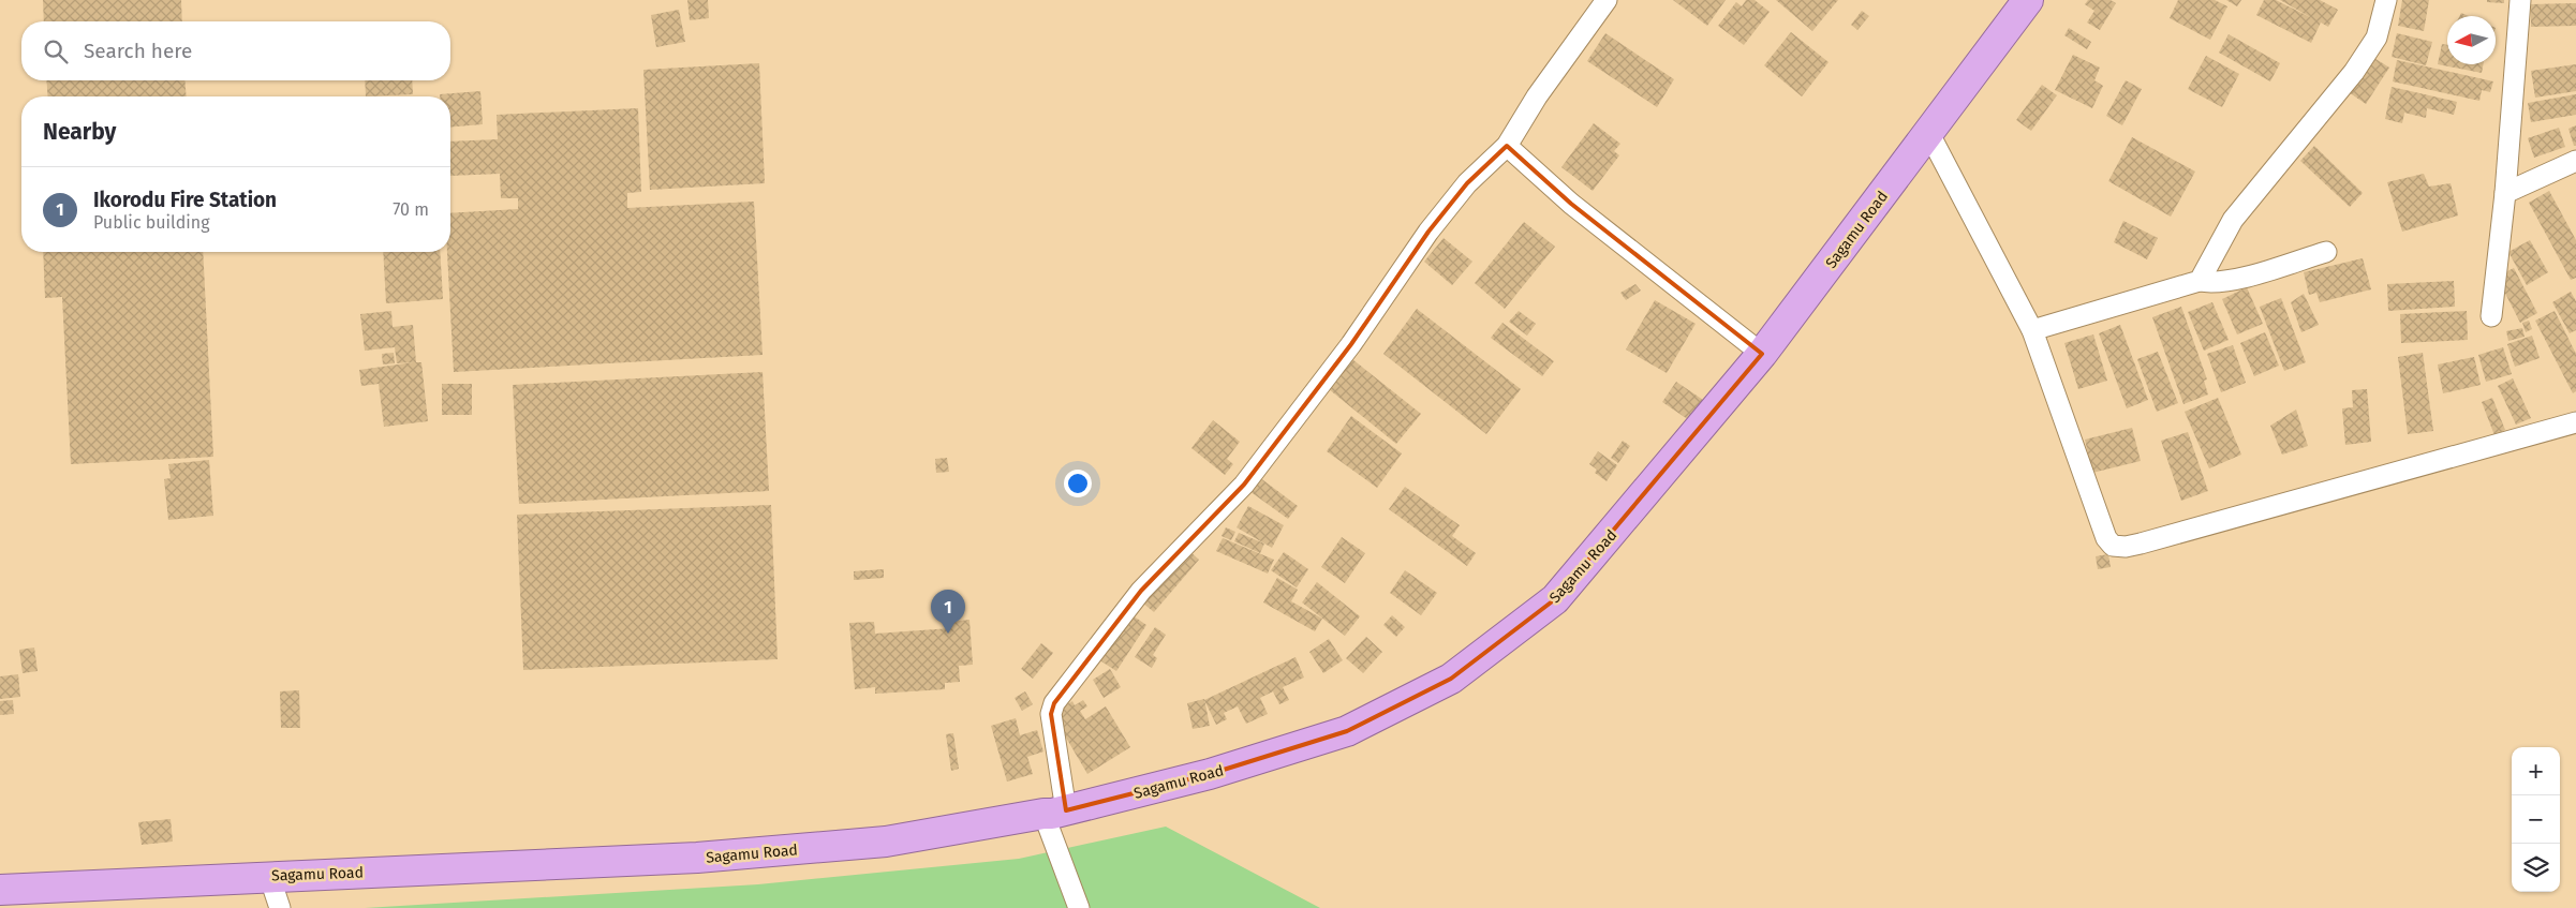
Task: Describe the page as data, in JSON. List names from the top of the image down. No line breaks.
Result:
{"streets":{"highway":["Sagamu Road"]},"north":"left","page":{"search":"Search here","heading":"Nearby","list":[{"mark":"1","name":"Ikorodu Fire Station","note":"Public building","value":"70 m"}],"pins":"1","map_buttons":["+","−"]}}
